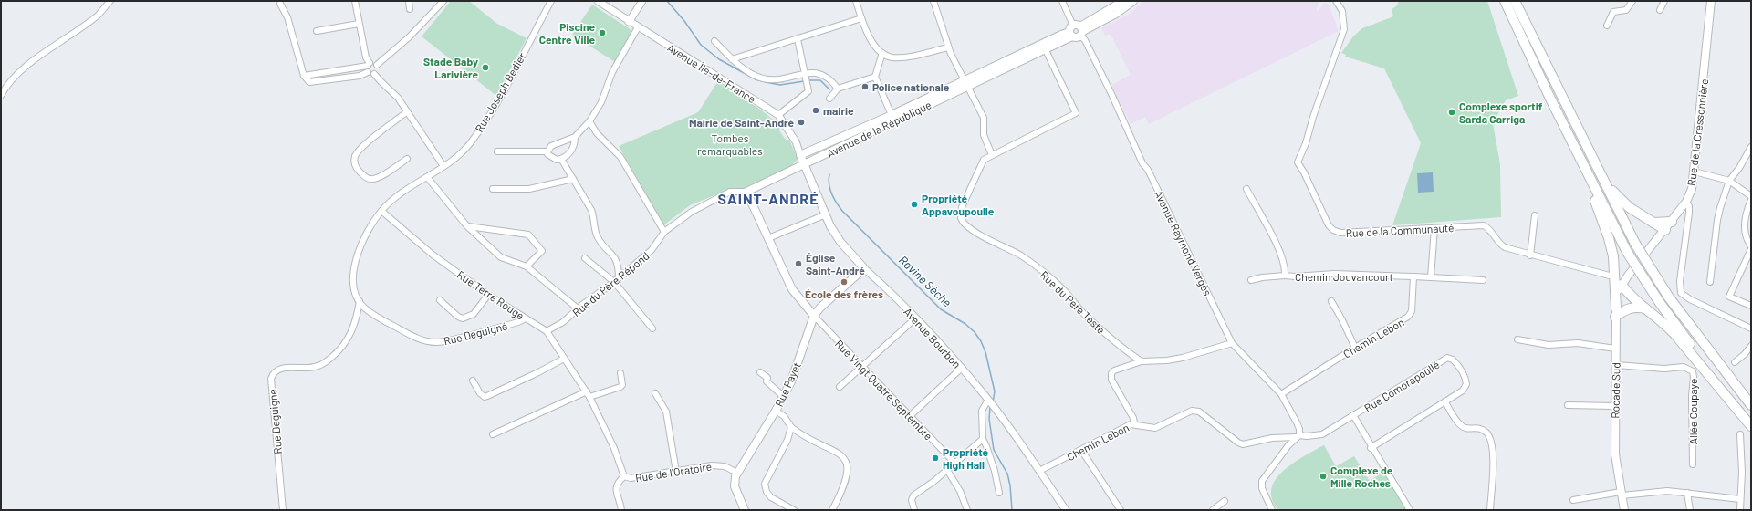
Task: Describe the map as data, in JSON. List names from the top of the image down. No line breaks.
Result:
{"streets":{"main road":["Avenue Île-de-France","Avenue de la République","Rue de la Cressonnière","Rue du Père Répond","Avenue Bourbon","Rue Payet","Rocade Sud"],"street":["Rue Joseph Bedier","Rue de la Communauté","Avenue Raymond Vergès","Chemin Jouvancourt","Rue Terre Rouge","Rue du Pere Teste","Rue Deguigné","Chemin Lebon","Rue Comorapoullé","Rue Vingt Quatre Septembre","Allée Coupaye","Rue Deguigne","Rue de l'Oratoire"]},"crossings":[["Avenue Île-de-France","Avenue de la République"],["Avenue Île-de-France","Rue du Père Répond"],["Avenue Île-de-France","Avenue Bourbon"],["Rue Joseph Bedier","Rue Terre Rouge"],["Rue Joseph Bedier","Rue Deguigné"],["Avenue de la République","Avenue Raymond Vergès"],["Avenue de la République","Rue du Père Répond"],["Avenue de la République","Rue du Pere Teste"],["Avenue de la République","Avenue Bourbon"],["Rue de la Cressonnière","Rocade Sud"],["Avenue Raymond Vergès","Chemin Lebon"],["Avenue Raymond Vergès","Rue Comorapoullé"],["Chemin Jouvancourt","Chemin Lebon"],["Rue du Père Répond","Rue Terre Rouge"],["Rue du Père Répond","Avenue Bourbon"],["Rue Terre Rouge","Rue Deguigné"],["Rue Terre Rouge","Rue de l'Oratoire"],["Rue Deguigné","Rue Deguigne"],["Avenue Bourbon","Chemin Lebon"],["Avenue Bourbon","Rue Payet"],["Chemin Lebon","Rue Comorapoullé"],["Rue Payet","Rue Vingt Quatre Septembre"],["Rue Payet","Rue de l'Oratoire"],["Rocade Sud","Allée Coupaye"]],"districts":["SAINT-ANDRÉ"],"water":["Ravine Sèche"],"parks":["Tombes remarquables"],"places":["Piscine Centre Ville","Stade Baby Larivière","Police nationale","mairie","Complexe sportif Sarda Garriga","Mairie de Saint-André","Propriété Appavoupoulle","Église Saint-André","École des frères","Propriété High Hall","Complexe de Mille Roches"]}
